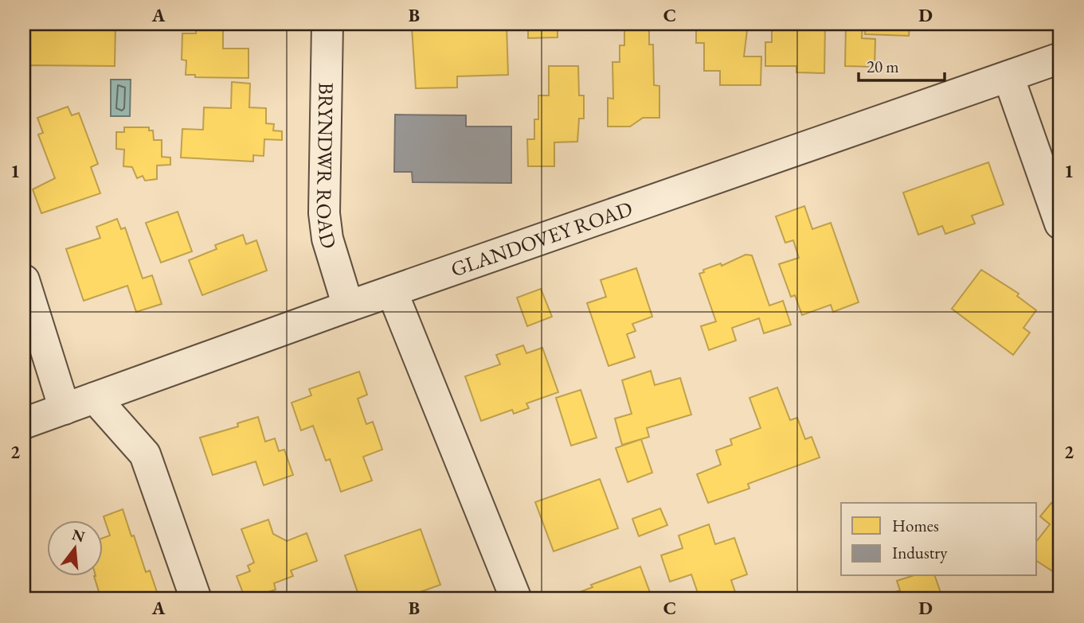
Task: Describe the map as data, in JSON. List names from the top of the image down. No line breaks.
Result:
{"streets":{"street":["BRYNDWR ROAD","GLANDOVEY ROAD"]},"crossings":[["BRYNDWR ROAD","GLANDOVEY ROAD"]],"legend":["Homes","Industry"],"scale_bar":"20 m","north":"top","grid":{"columns":["A","B","C","D"],"rows":["1","2"]}}
